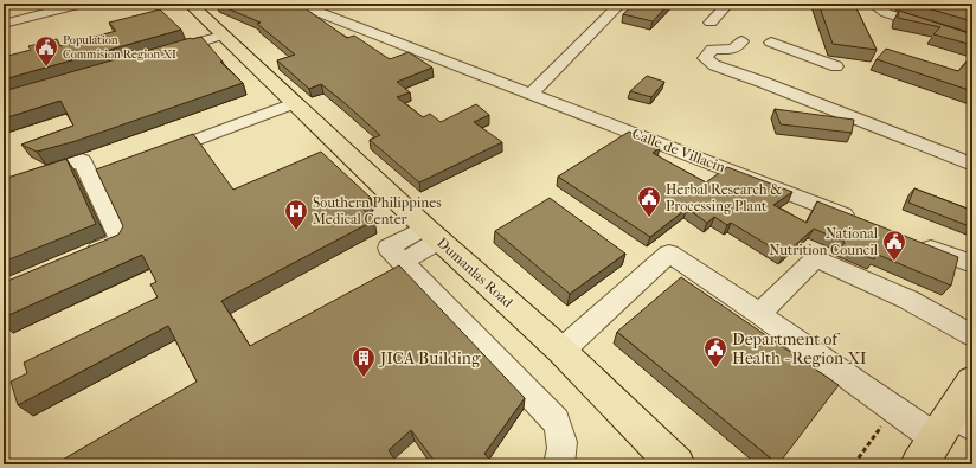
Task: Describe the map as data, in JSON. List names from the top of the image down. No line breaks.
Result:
{"streets":{"main road":["Dumanlas Road"],"street":["Calle de Villacin"]},"places":{"public building":["Population Commision Region XI","Herbal Research & Processing Plant","National Nutrition Council","Department of Health - Region XI"],"hospital":["Southern Philippines Medical Center"],"building":["JICA Building"]}}
